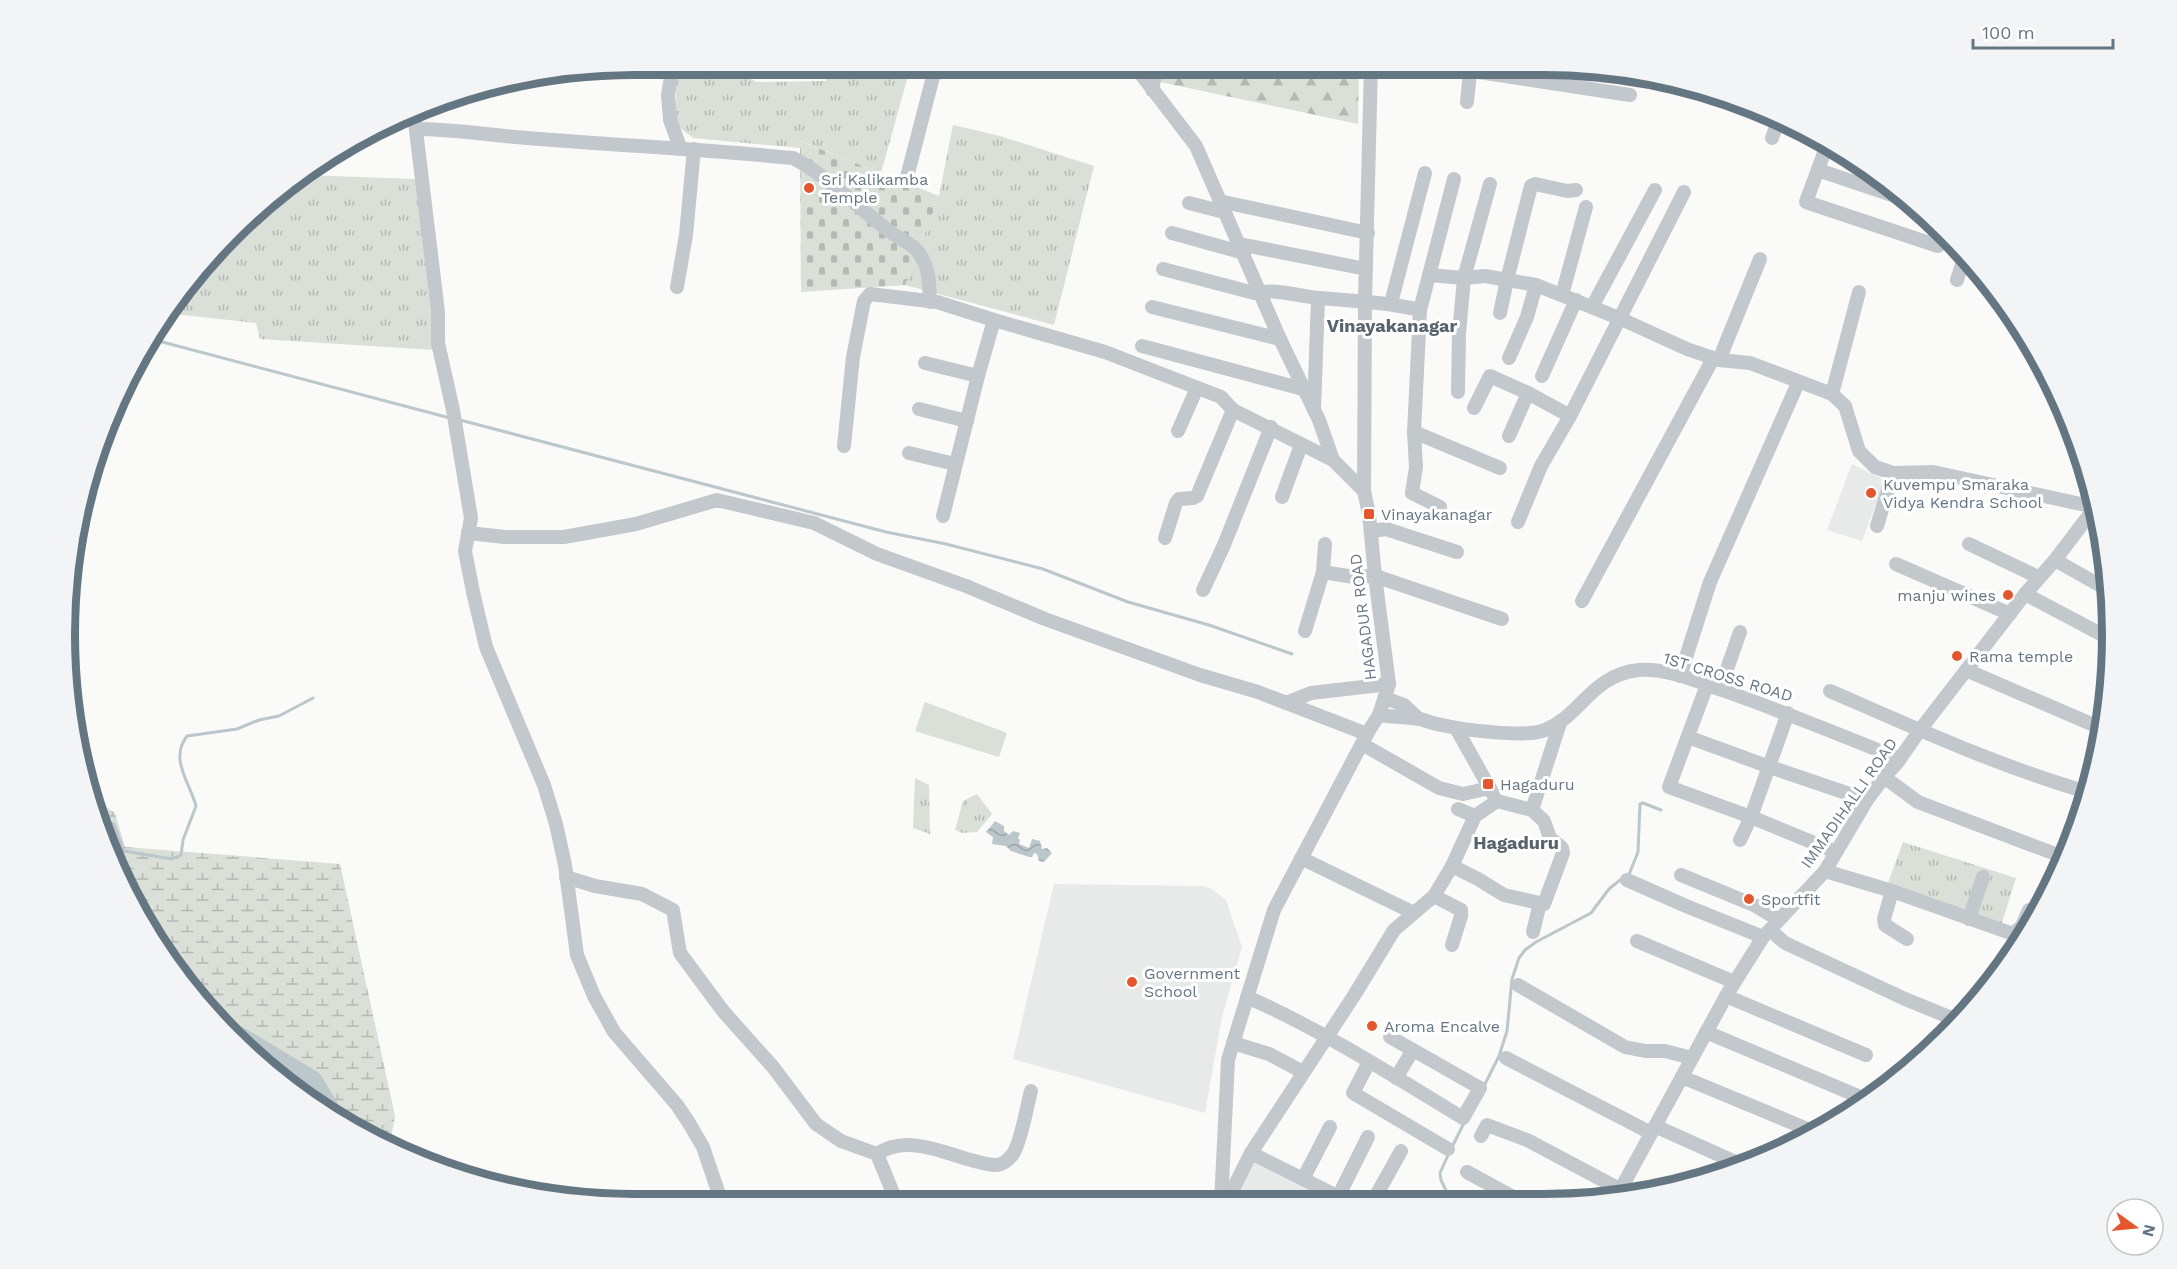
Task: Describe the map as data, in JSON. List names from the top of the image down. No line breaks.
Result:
{"streets":{"street":["HAGADUR ROAD","1ST CROSS ROAD","IMMADIHALLI ROAD"]},"crossings":[["HAGADUR ROAD","1ST CROSS ROAD"],["1ST CROSS ROAD","IMMADIHALLI ROAD"]],"districts":["Vinayakanagar","Hagaduru"],"places":{"other":["Sri Kalikamba Temple","Kuvempu Smaraka Vidya Kendra School","manju wines","Rama temple","Sportfit","Government School","Aroma Encalve"],"transit":["Vinayakanagar","Hagaduru"]},"scale_bar":"100 m","north":"right"}
